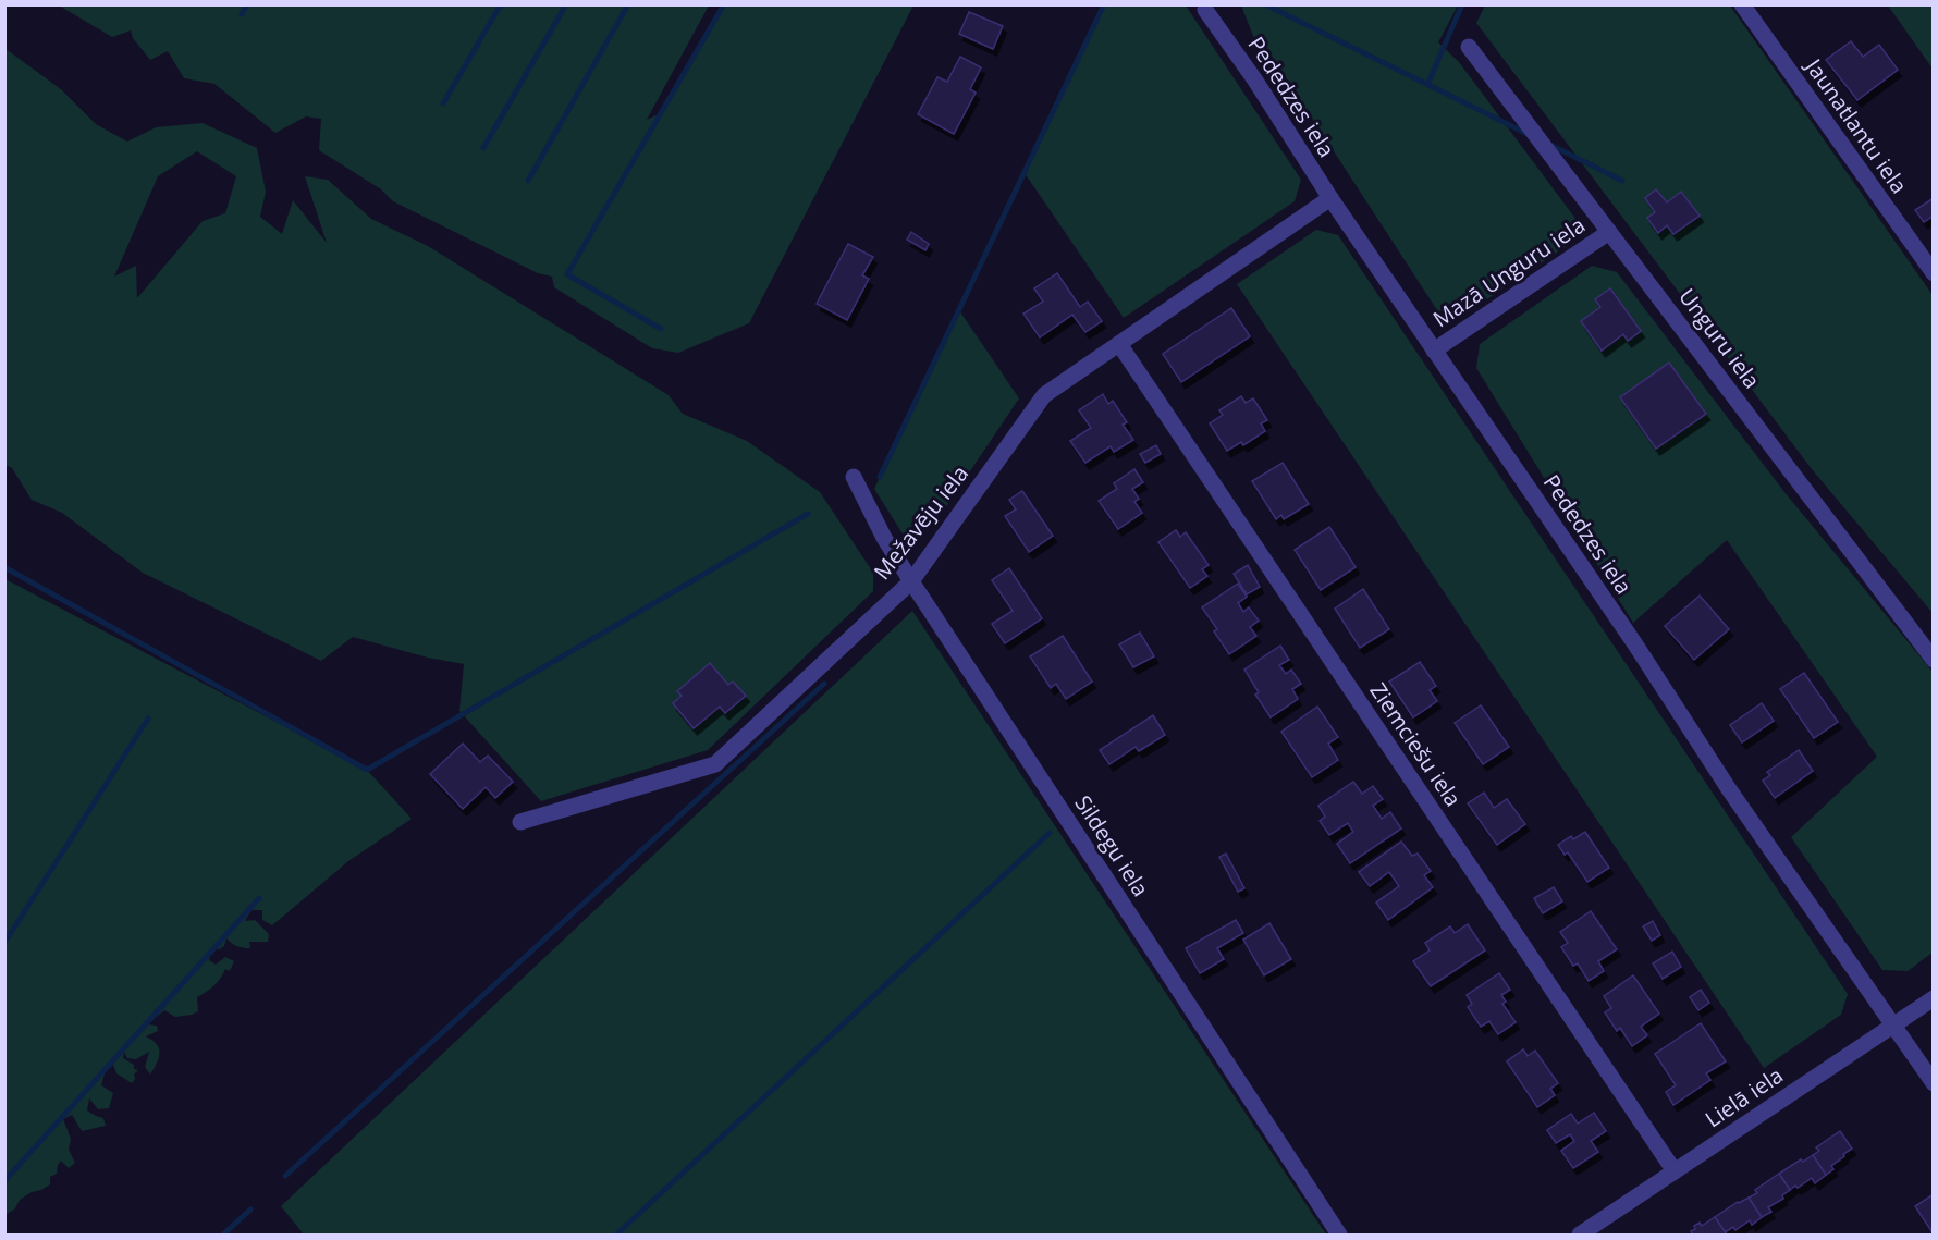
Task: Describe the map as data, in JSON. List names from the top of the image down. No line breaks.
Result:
{"streets":{"street":["Pededzes iela","Jaunatlantu iela","Mazā Unguru iela","Unguru iela","Mežavēju iela","Ziemciešu iela","Sildegu iela","Lielā iela"]},"crossings":[["Pededzes iela","Mazā Unguru iela"],["Pededzes iela","Mežavēju iela"],["Pededzes iela","Lielā iela"],["Mazā Unguru iela","Unguru iela"],["Mežavēju iela","Ziemciešu iela"],["Mežavēju iela","Sildegu iela"],["Ziemciešu iela","Lielā iela"]]}
